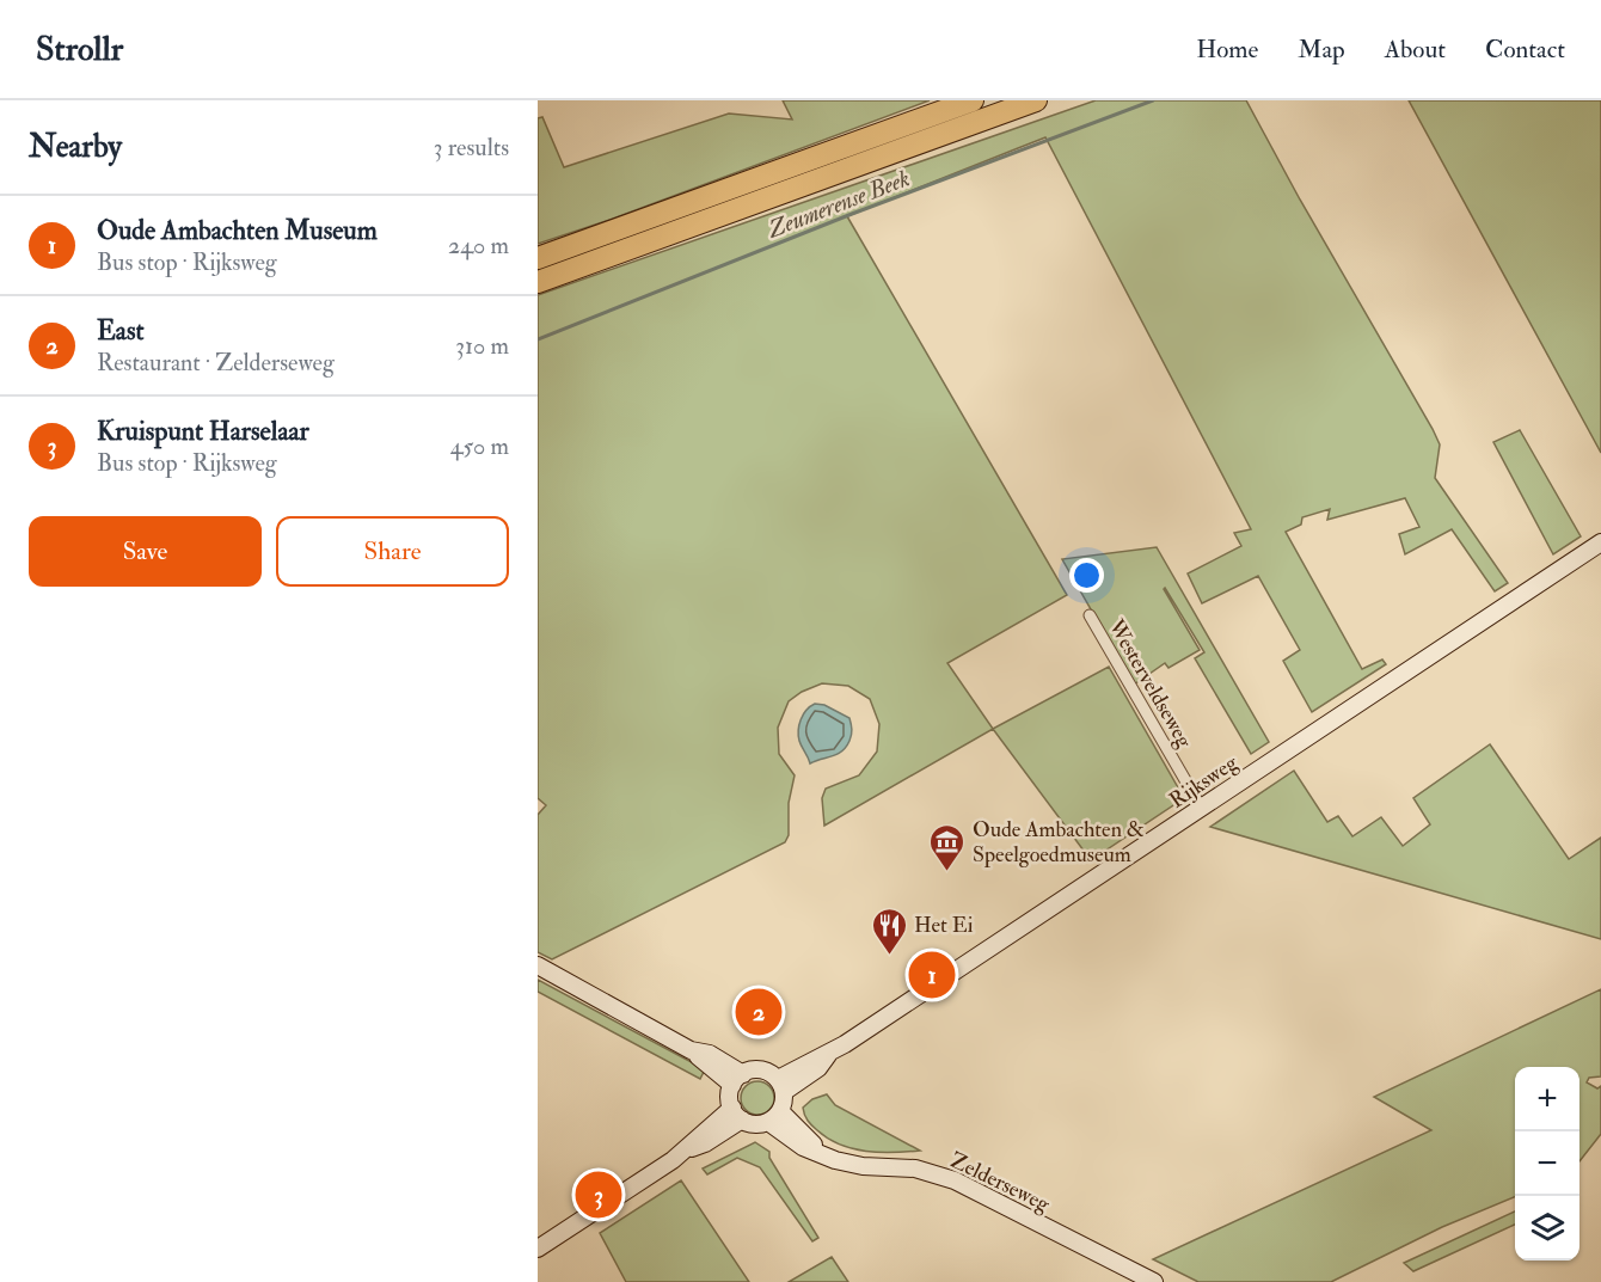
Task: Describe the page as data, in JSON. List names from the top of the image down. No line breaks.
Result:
{"streets":{"main road":["Rijksweg","Zelderseweg"],"street":["Westerveldseweg"]},"crossings":[["Westerveldseweg","Rijksweg"],["Rijksweg","Zelderseweg"]],"water":["Zeumerense Beek"],"places":{"museum":["Oude Ambachten & Speelgoedmuseum"],"restaurant":["Het Ei"]},"page":{"header":"Strollr","nav":["Home","Map","About","Contact"],"heading":["Nearby","3 results"],"list":[{"mark":"1","name":"Oude Ambachten Museum","note":"Bus stop · Rijksweg","value":"240 m"},{"mark":"2","name":"East","note":"Restaurant · Zelderseweg","value":"310 m"},{"mark":"3","name":"Kruispunt Harselaar","note":"Bus stop · Rijksweg","value":"450 m"}],"buttons":["Save","Share"],"pins":["1","2","3"],"map_buttons":["+","−"]}}
